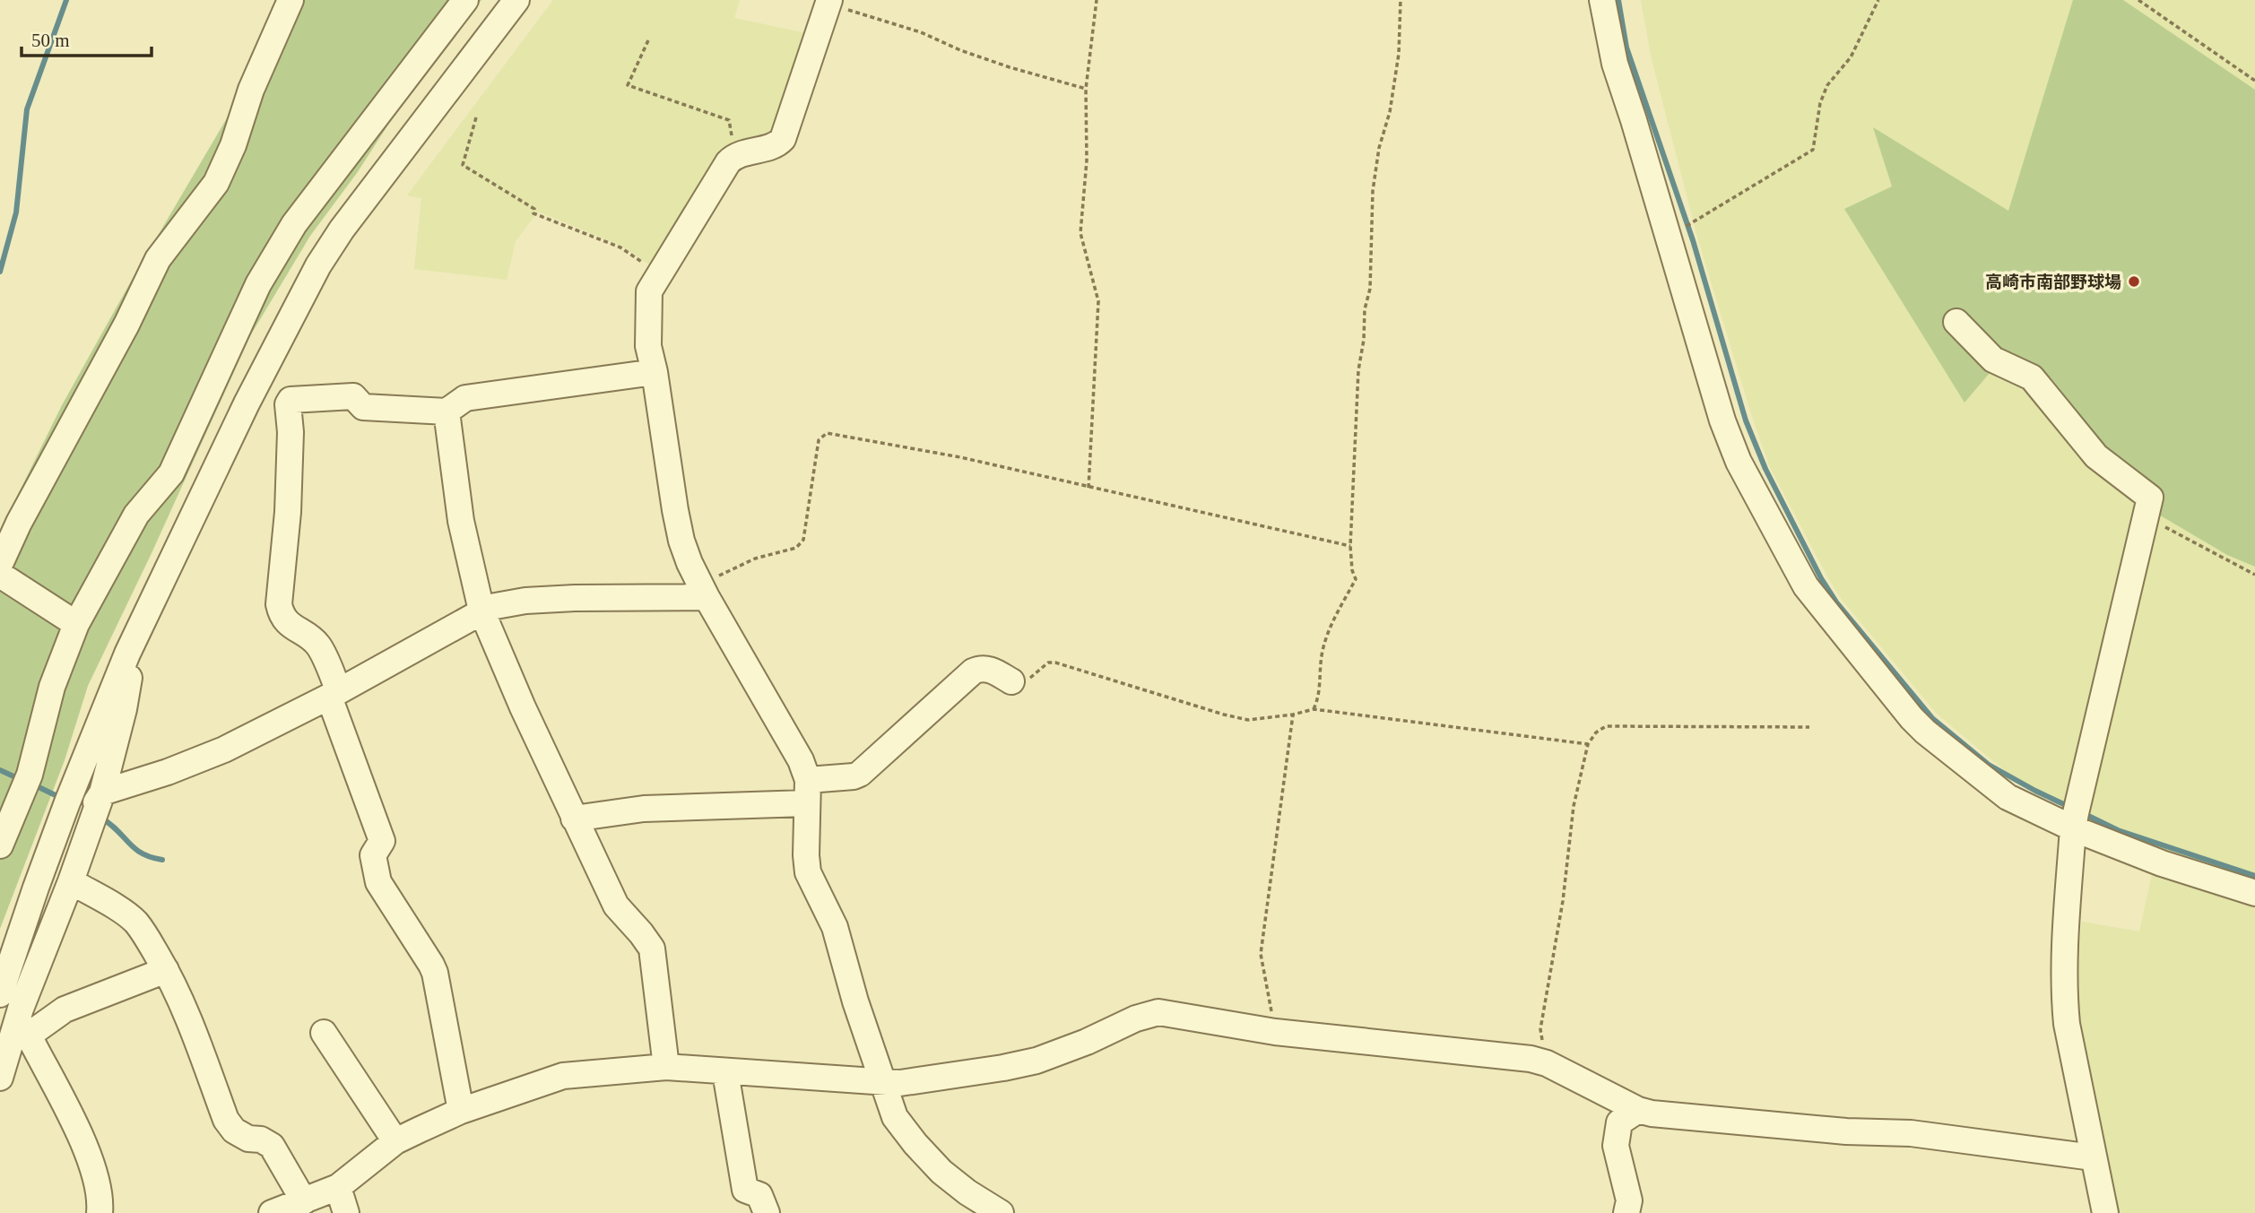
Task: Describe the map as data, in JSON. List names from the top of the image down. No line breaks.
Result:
{"places":["高崎市南部野球場"],"scale_bar":"50 m"}
